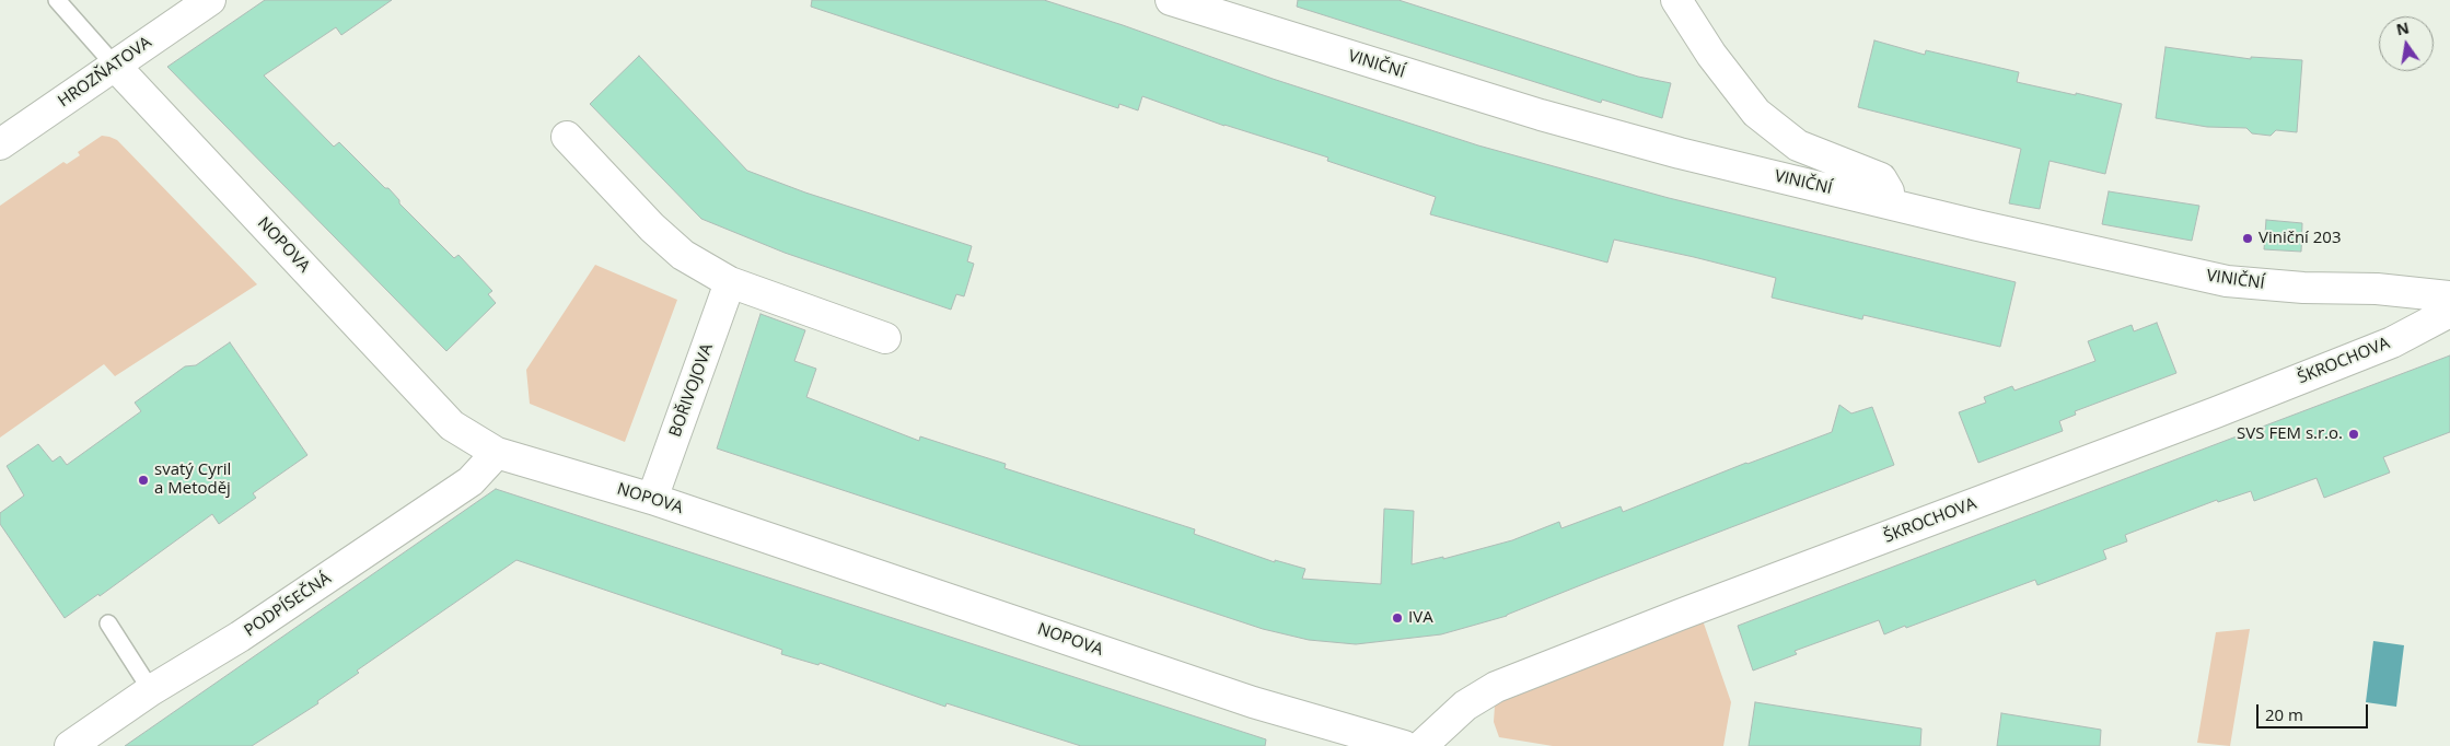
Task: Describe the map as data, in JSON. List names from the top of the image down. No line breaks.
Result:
{"streets":{"street":["VINIČNÍ","HROZŇATOVA","NOPOVA","ŠKROCHOVA","BOŘIVOJOVA","PODPÍSEČNÁ"]},"crossings":[["HROZŇATOVA","NOPOVA"],["NOPOVA","BOŘIVOJOVA"],["NOPOVA","PODPÍSEČNÁ"]],"places":["Viniční 203","SVS FEM s.r.o.","svatý Cyril a Metoděj","IVA"],"scale_bar":"20 m","north":"top"}
